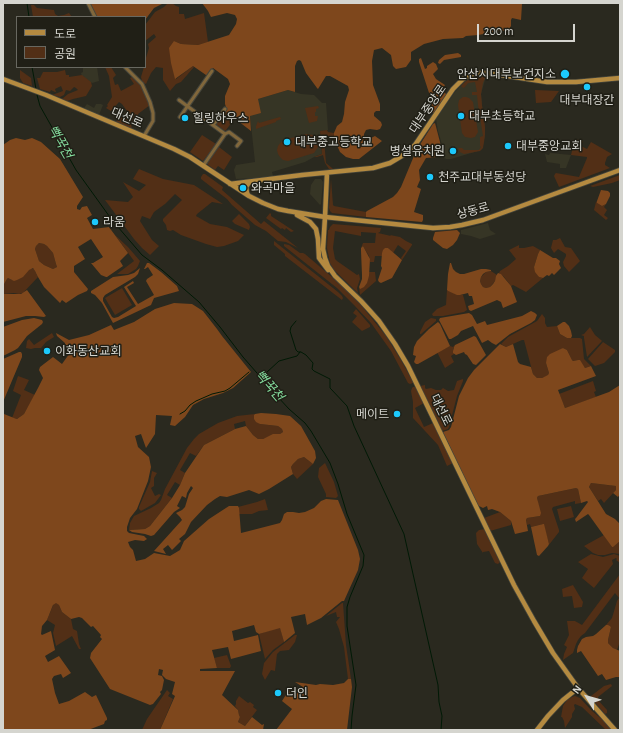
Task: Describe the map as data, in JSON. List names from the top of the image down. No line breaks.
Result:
{"streets":{"street":["대부중앙로","대선로","상동로"]},"crossings":[["대부중앙로","대선로"],["대선로","상동로"]],"water":["뻑꾹천"],"places":["안산시대부보건지소","대부대장간","대부초등학교","힐링하우스","대부중고등학교","대부중앙교회","병설유치원","천주교대부동성당","와곡마을","라움","이화동산교회","메이트","더인"],"legend":["도로","공원"],"scale_bar":"200 m","north":"top left"}
